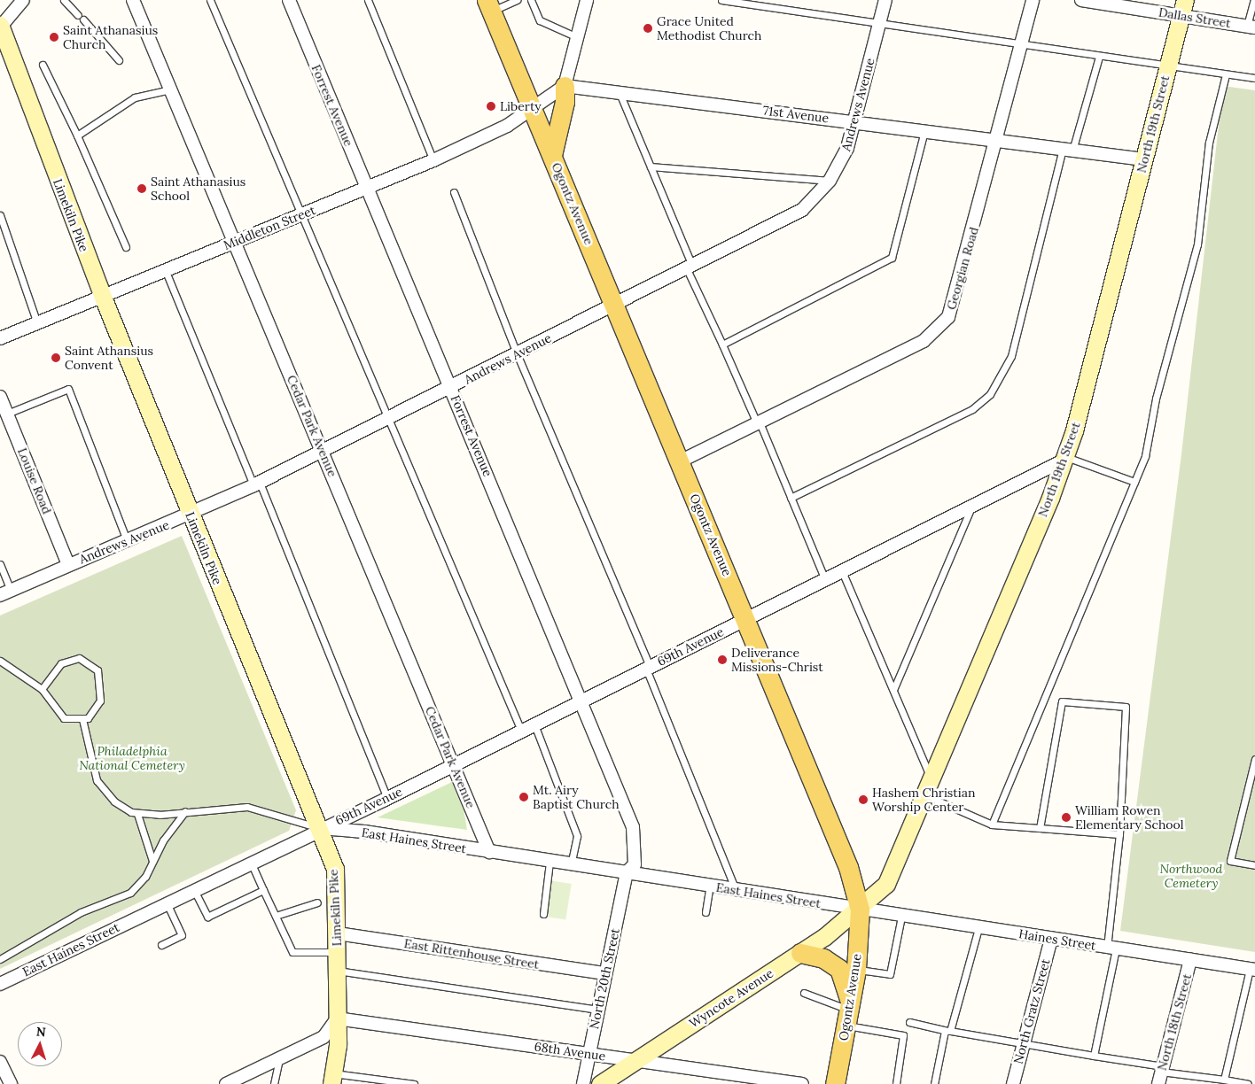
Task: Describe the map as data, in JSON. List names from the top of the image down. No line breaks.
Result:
{"streets":{"main road":["Ogontz Avenue"],"street":["Dallas Street","Andrews Avenue","Forrest Avenue","71st Avenue","North 19th Street","Limekiln Pike","Middleton Street","Georgian Road","Cedar Park Avenue","Louise Road","69th Avenue","East Haines Street","Haines Street","East Rittenhouse Street","North 20th Street","Wyncote Avenue","North Gratz Street","North 18th Street","68th Avenue"]},"crossings":[["Dallas Street","North 19th Street"],["Andrews Avenue","Forrest Avenue"],["Andrews Avenue","71st Avenue"],["Andrews Avenue","Ogontz Avenue"],["Andrews Avenue","Limekiln Pike"],["Andrews Avenue","Cedar Park Avenue"],["Andrews Avenue","Louise Road"],["Forrest Avenue","Middleton Street"],["Forrest Avenue","69th Avenue"],["Forrest Avenue","East Haines Street"],["Forrest Avenue","North 20th Street"],["71st Avenue","North 19th Street"],["71st Avenue","Georgian Road"],["North 19th Street","Ogontz Avenue"],["North 19th Street","69th Avenue"],["North 19th Street","East Haines Street"],["North 19th Street","Haines Street"],["North 19th Street","Wyncote Avenue"],["Ogontz Avenue","Middleton Street"],["Ogontz Avenue","Georgian Road"],["Ogontz Avenue","69th Avenue"],["Ogontz Avenue","East Haines Street"],["Ogontz Avenue","Haines Street"],["Ogontz Avenue","Wyncote Avenue"],["Limekiln Pike","Middleton Street"],["Limekiln Pike","69th Avenue"],["Limekiln Pike","East Haines Street"],["Limekiln Pike","East Rittenhouse Street"],["Limekiln Pike","68th Avenue"],["Middleton Street","Cedar Park Avenue"],["Cedar Park Avenue","69th Avenue"],["Cedar Park Avenue","East Haines Street"],["69th Avenue","East Haines Street"],["East Haines Street","Haines Street"],["East Haines Street","North 20th Street"],["East Haines Street","Wyncote Avenue"],["Haines Street","Wyncote Avenue"],["Haines Street","North Gratz Street"],["Haines Street","North 18th Street"],["East Rittenhouse Street","North 20th Street"],["North 20th Street","68th Avenue"],["Wyncote Avenue","68th Avenue"]],"parks":["Philadelphia National Cemetery","Northwood Cemetery"],"places":["Grace United Methodist Church","Saint Athanasius Church","Liberty","Saint Athanasius School","Saint Athansius Convent","Deliverance Missions-Christ","Mt. Airy Baptist Church","Hashem Christian Worship Center","William Rowen Elementary School"],"north":"top"}
